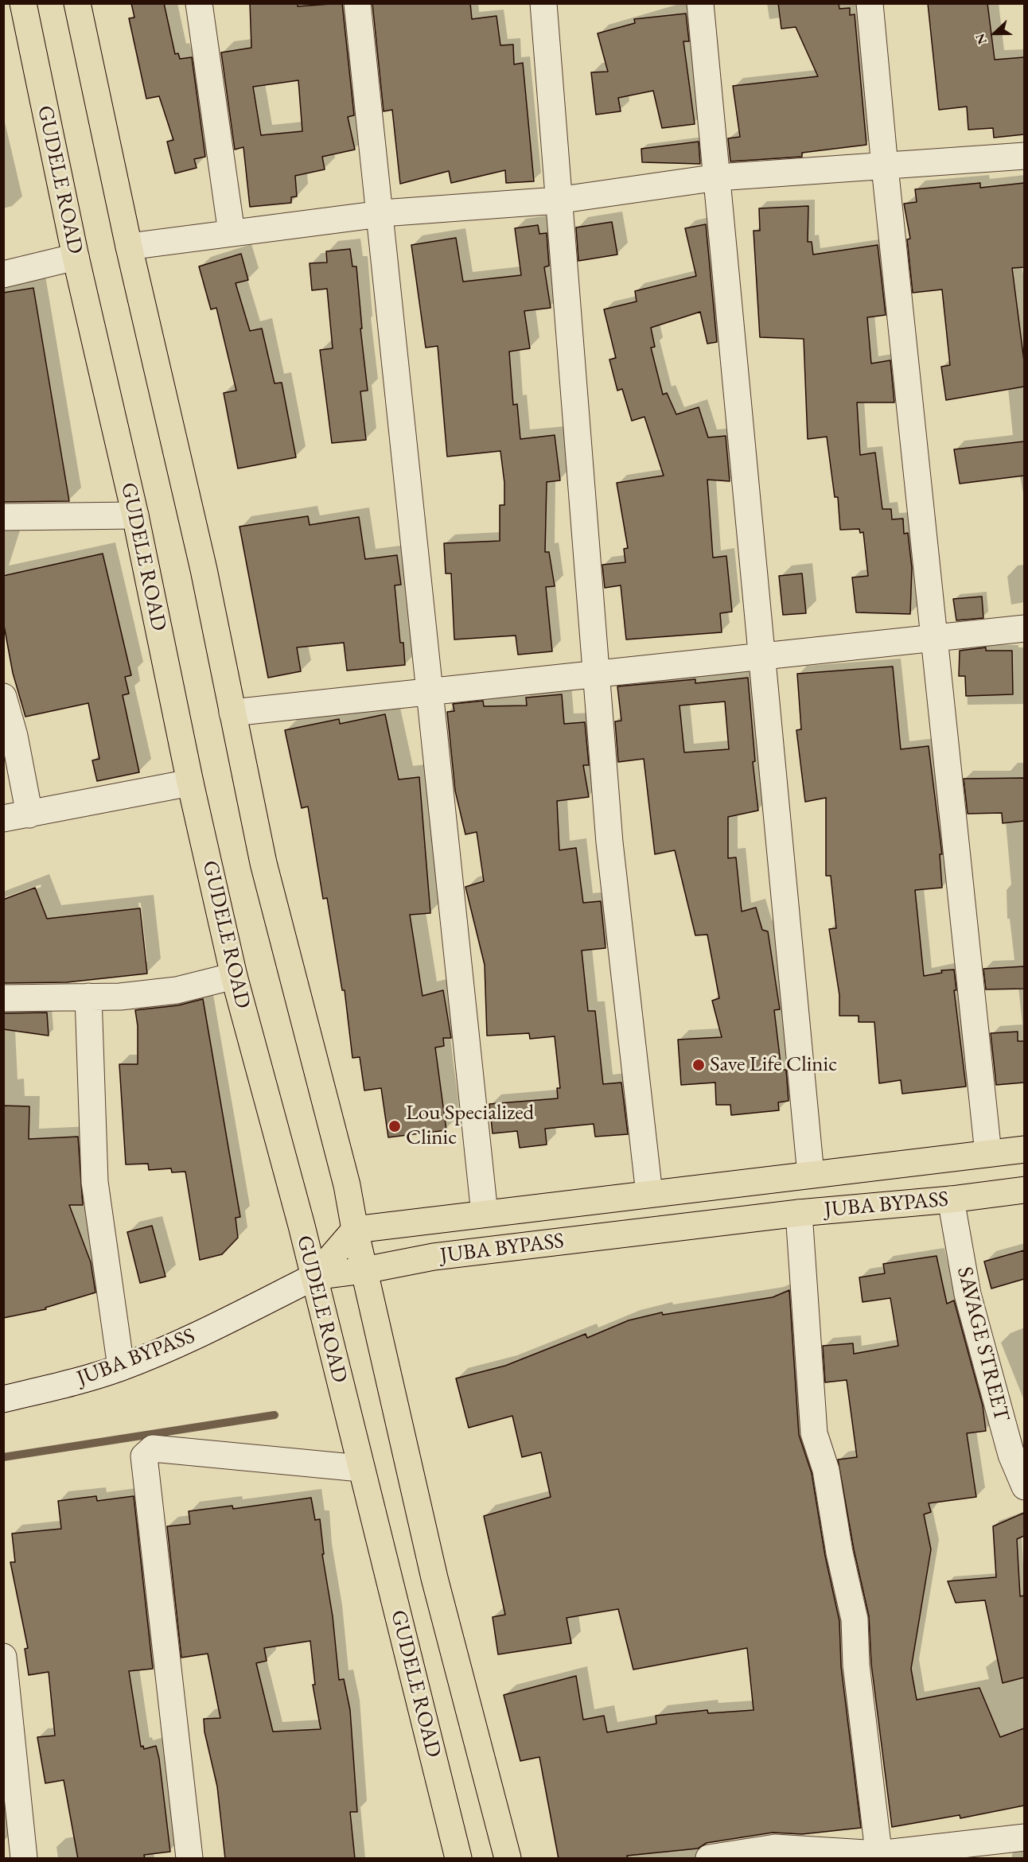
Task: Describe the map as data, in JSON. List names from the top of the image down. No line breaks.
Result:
{"streets":{"main road":["GUDELE ROAD","JUBA BYPASS"],"street":["SAVAGE STREET"]},"crossings":[["GUDELE ROAD","JUBA BYPASS"],["JUBA BYPASS","SAVAGE STREET"]],"places":["Save Life Clinic","Lou Specialized Clinic"],"north":"left"}
